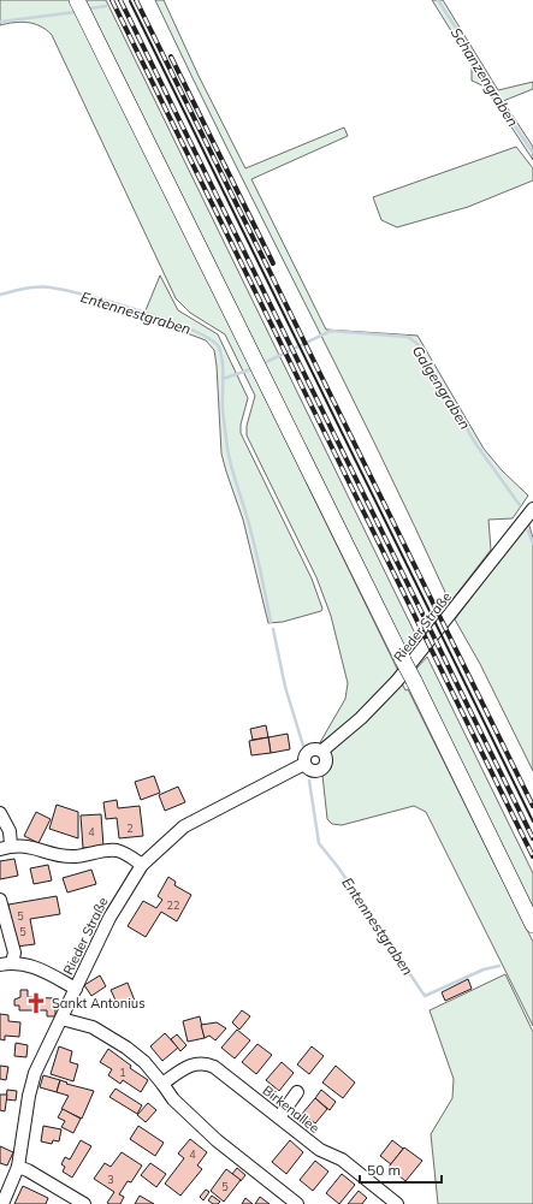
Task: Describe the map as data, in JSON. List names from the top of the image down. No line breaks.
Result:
{"streets":{"street":["Rieder Straße","Birkenallee"]},"water":["Schanzengraben","Entennestgraben","Galgengraben"],"places":{"church":["Sankt Antonius"]},"house_numbers":["2","4","22","5","5","1","4","3","5"],"scale_bar":"50 m"}
